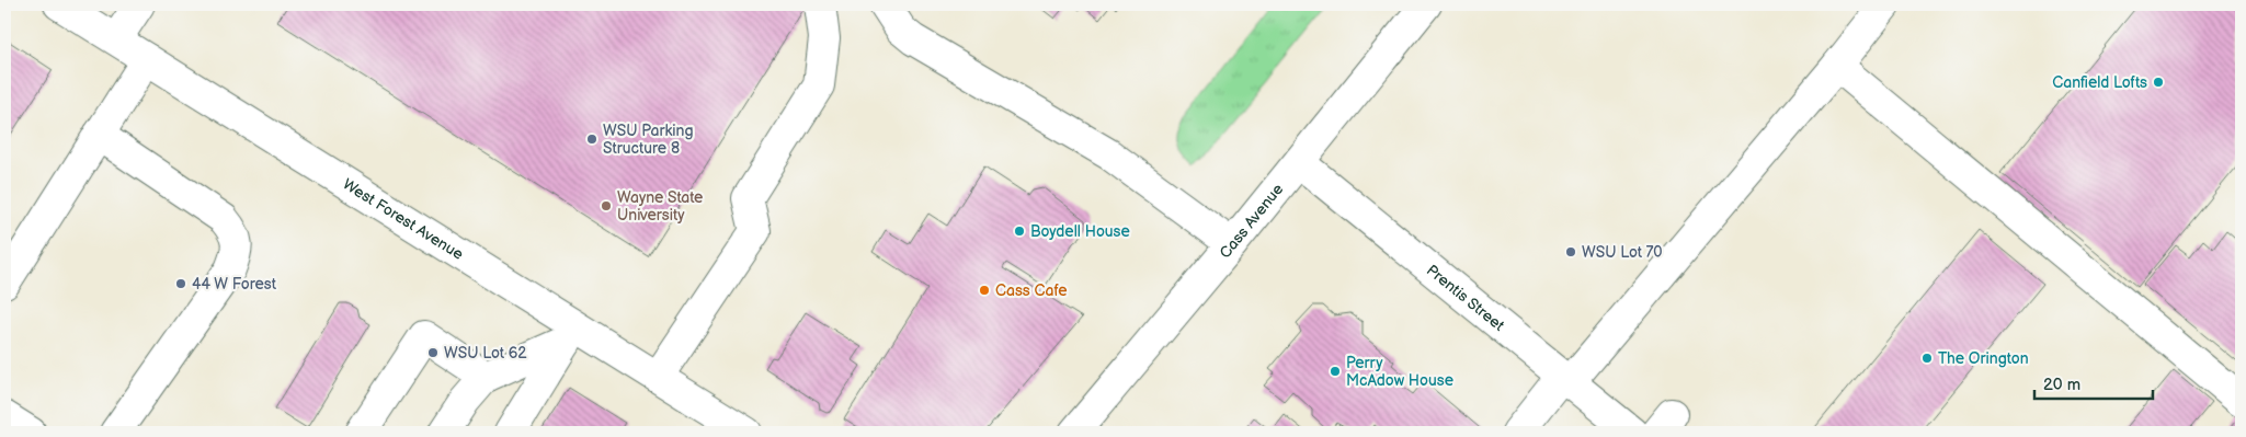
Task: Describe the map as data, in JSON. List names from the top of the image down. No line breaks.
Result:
{"streets":{"street":["West Forest Avenue","Cass Avenue","Prentis Street"]},"crossings":[["Cass Avenue","Prentis Street"]],"places":["Canfield Lofts","WSU Parking Structure 8","Wayne State University","Boydell House","WSU Lot 70","44 W Forest","Cass Cafe","WSU Lot 62","The Orington","Perry McAdow House"],"scale_bar":"20 m"}
